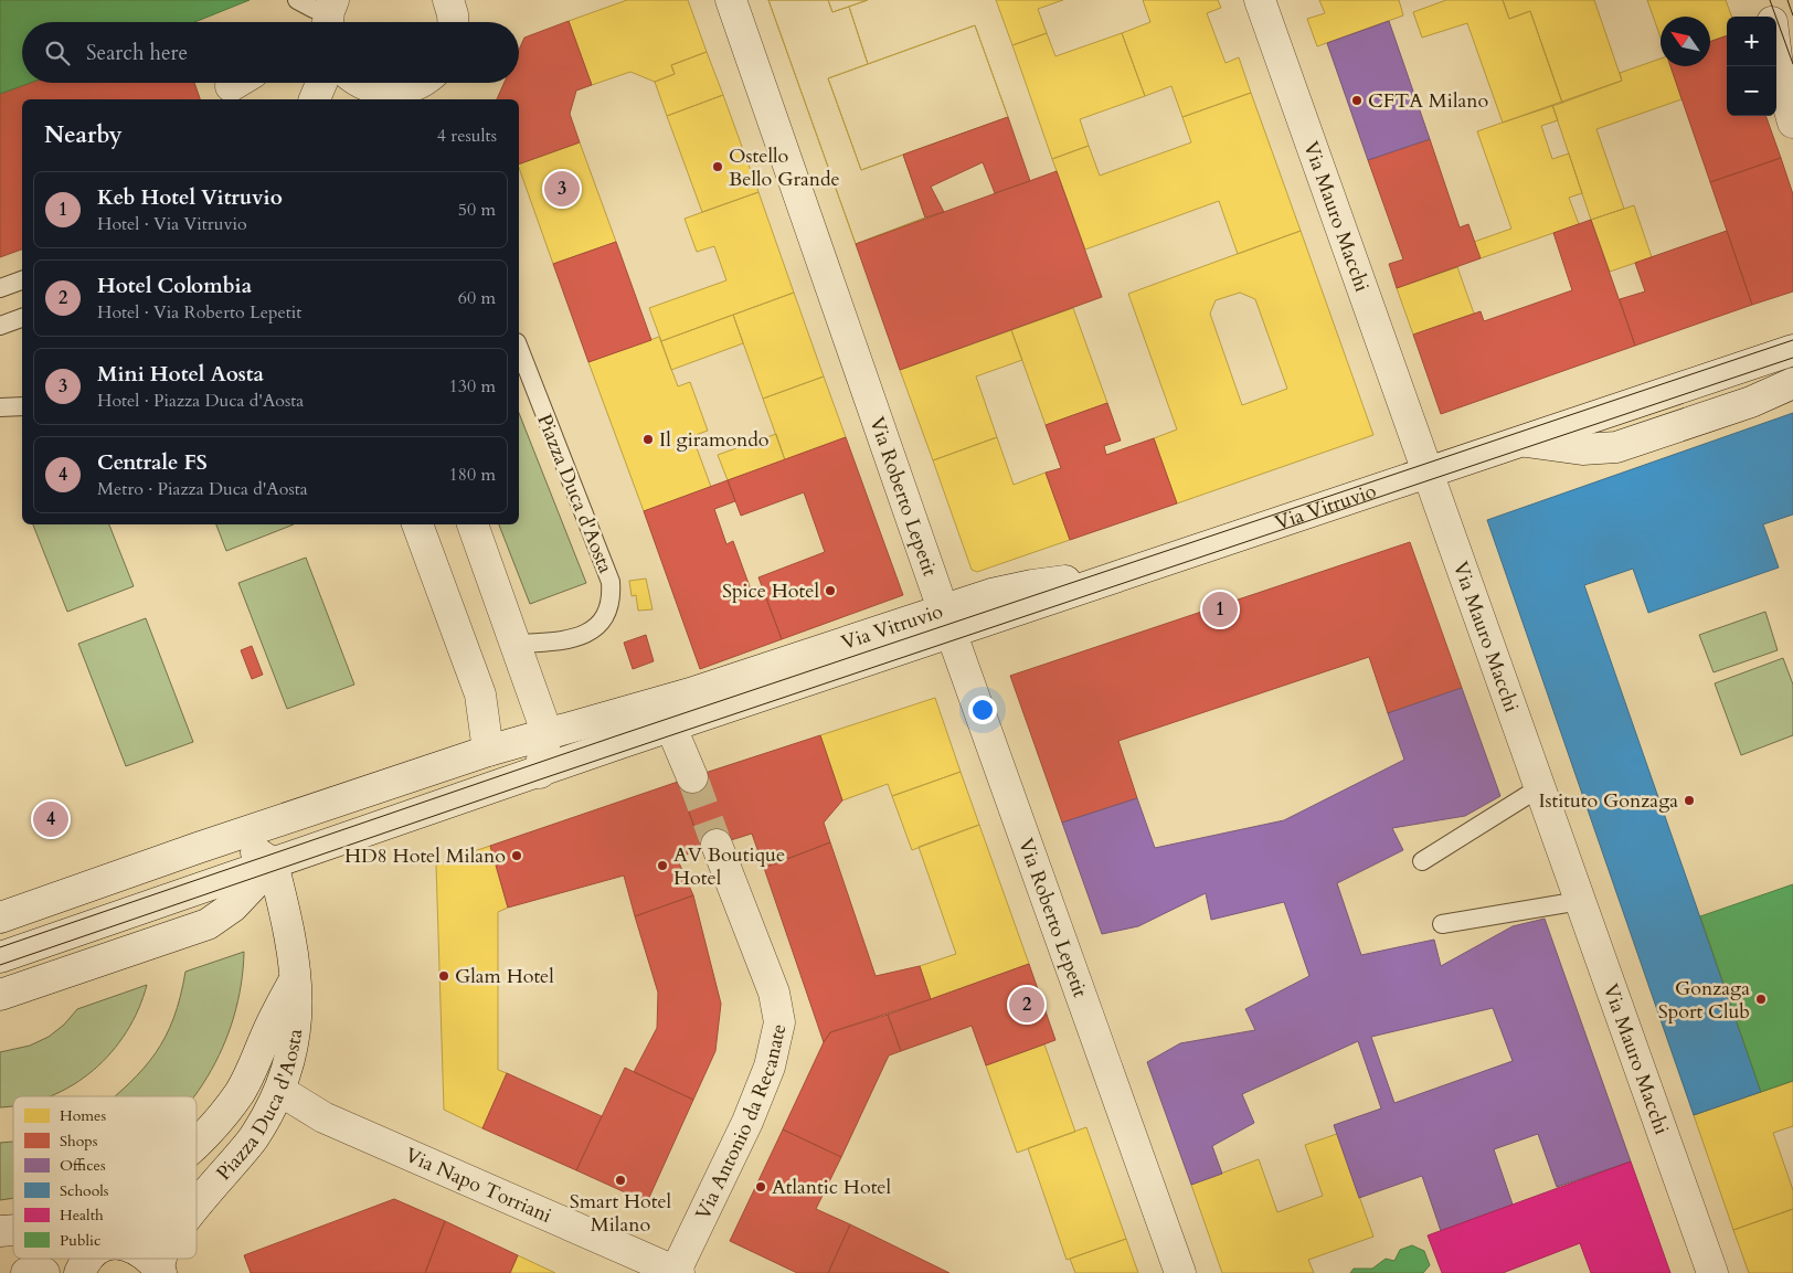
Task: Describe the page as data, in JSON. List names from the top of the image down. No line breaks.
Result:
{"streets":{"street":["Via Mauro Macchi","Piazza Duca d'Aosta","Via Roberto Lepetit","Via Vitruvio","Via Antonio da Recanate","Via Napo Torriani"]},"crossings":[["Via Mauro Macchi","Via Vitruvio"],["Piazza Duca d'Aosta","Via Napo Torriani"],["Via Roberto Lepetit","Via Vitruvio"],["Via Antonio da Recanate","Via Napo Torriani"]],"places":["CFTA Milano","Ostello Bello Grande","Il giramondo","Spice Hotel","Istituto Gonzaga","HD8 Hotel Milano","AV Boutique Hotel","Glam Hotel","Gonzaga Sport Club","Smart Hotel Milano","Atlantic Hotel"],"legend":["Homes","Shops","Offices","Schools","Health","Public"],"north":"top left","page":{"map_buttons":["+","−"],"search":"Search here","heading":["Nearby","4 results"],"pins":["3","1","4","2"],"list":[{"mark":"1","name":"Keb Hotel Vitruvio","note":"Hotel · Via Vitruvio","value":"50 m"},{"mark":"2","name":"Hotel Colombia","note":"Hotel · Via Roberto Lepetit","value":"60 m"},{"mark":"3","name":"Mini Hotel Aosta","note":"Hotel · Piazza Duca d'Aosta","value":"130 m"},{"mark":"4","name":"Centrale FS","note":"Metro · Piazza Duca d'Aosta","value":"180 m"}]}}
